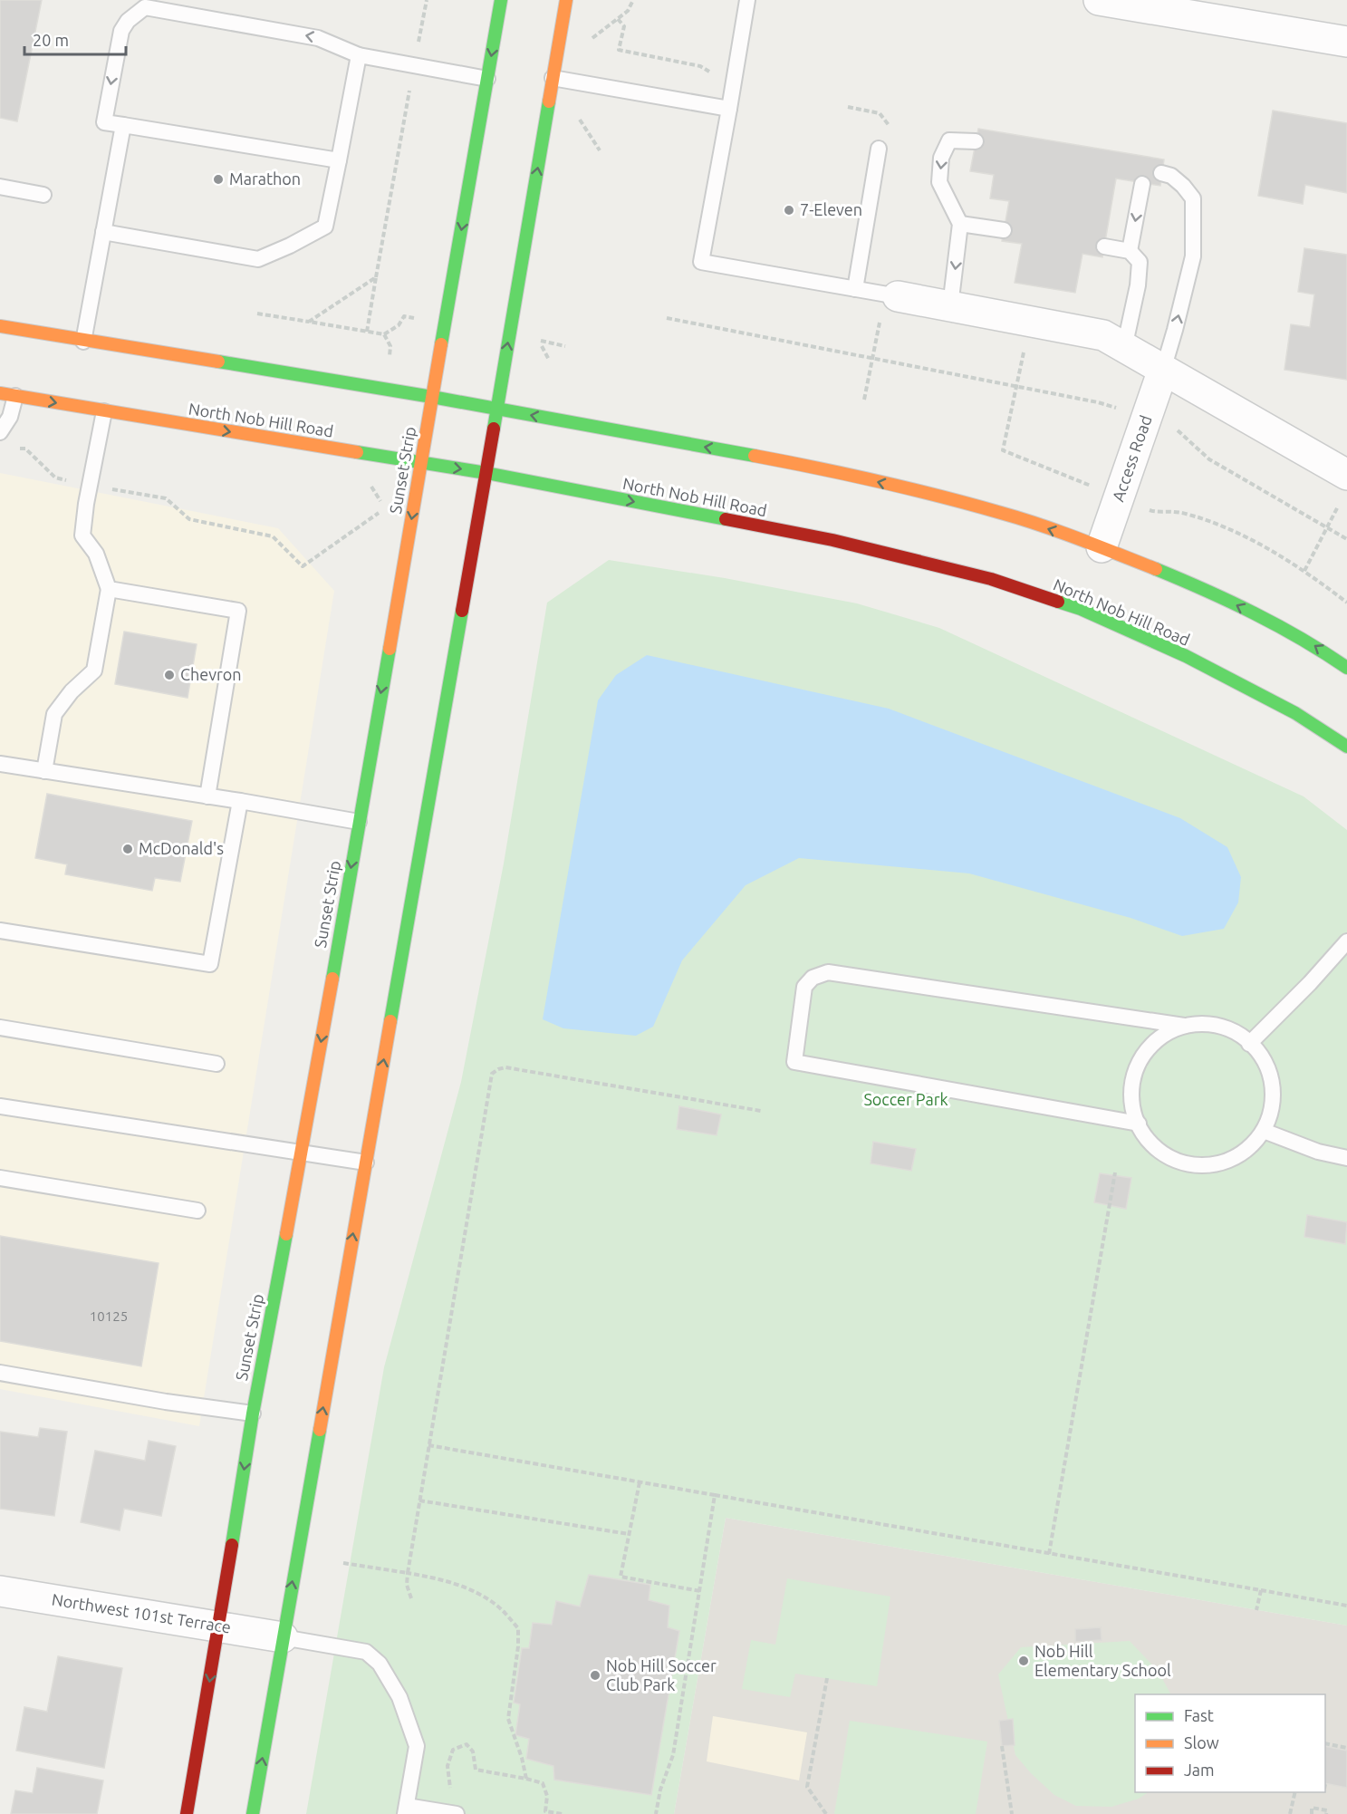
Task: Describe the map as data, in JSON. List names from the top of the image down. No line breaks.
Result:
{"streets":{"street":["North Nob Hill Road","Access Road","Sunset Strip","Northwest 101st Terrace"]},"crossings":[["North Nob Hill Road","Sunset Strip"],["Sunset Strip","Northwest 101st Terrace"]],"parks":["Soccer Park"],"places":["Marathon","7-Eleven","Chevron","McDonald's","Nob Hill Elementary School","Nob Hill Soccer Club Park"],"house_numbers":["10125"],"legend":["Fast","Slow","Jam"],"scale_bar":"20 m"}
